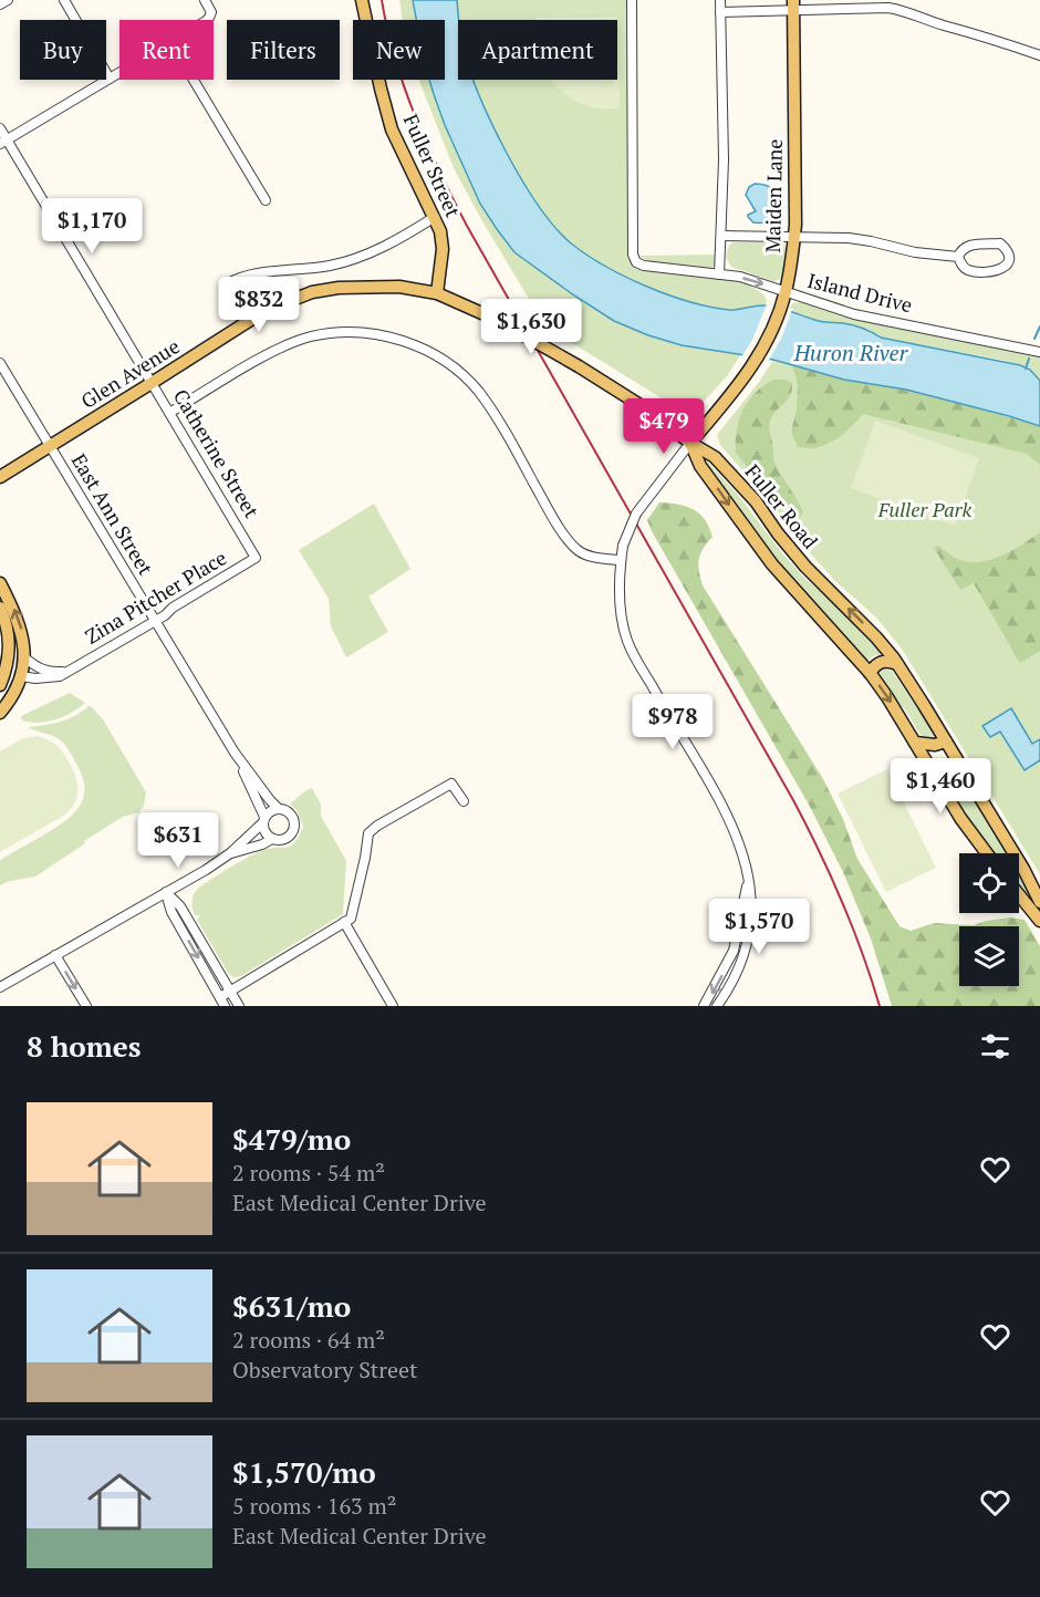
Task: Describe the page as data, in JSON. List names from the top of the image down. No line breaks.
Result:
{"streets":{"main road":["Fuller Street","Maiden Lane","Glen Avenue","Fuller Road"],"street":["Island Drive","Catherine Street","East Ann Street","Zina Pitcher Place"]},"crossings":[["Fuller Street","Glen Avenue"],["Maiden Lane","Island Drive"],["Maiden Lane","Fuller Road"],["Glen Avenue","Catherine Street"],["Glen Avenue","East Ann Street"],["Catherine Street","Zina Pitcher Place"],["East Ann Street","Zina Pitcher Place"]],"water":["Huron River"],"parks":["Fuller Park"],"page":{"chip":["Buy","Rent","Filters","New","Apartment"],"price":["$1,170","$832","$1,630","$479","$978","$1,460","$631","$1,570"],"heading":"8 homes","list":[{"name":"$479/mo","note":"2 rooms · 54 m² · East Medical Center Drive"},{"name":"$631/mo","note":"2 rooms · 64 m² · Observatory Street"},{"name":"$1,570/mo","note":"5 rooms · 163 m² · East Medical Center Drive"}]}}
